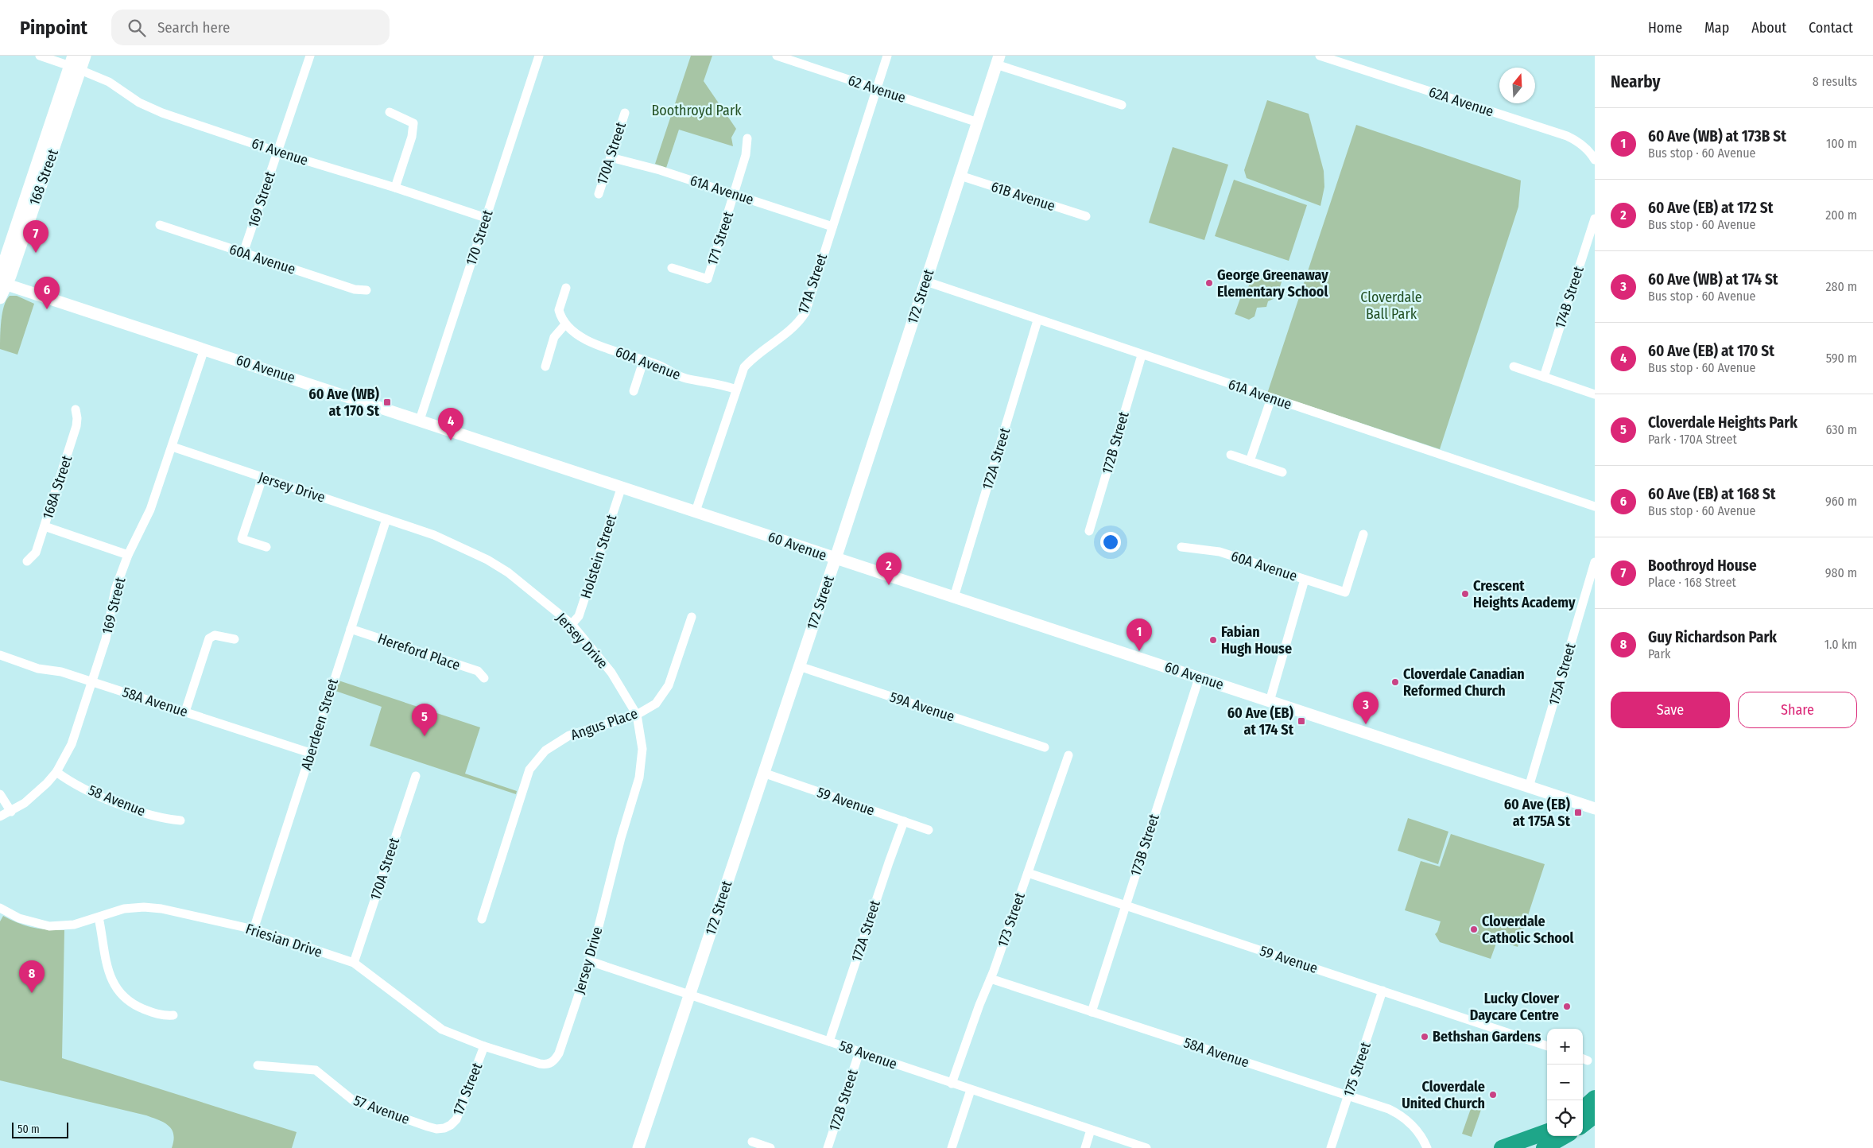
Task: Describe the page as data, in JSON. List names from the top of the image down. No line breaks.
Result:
{"streets":{"street":["62 Avenue","62A Avenue","61 Avenue","170A Street","168 Street","61A Avenue","61B Avenue","169 Street","170 Street","171 Street","60A Avenue","171A Street","172 Street","174B Street","60 Avenue","172B Street","172A Street","168A Street","Jersey Drive","Holstein Street","Hereford Place","175A Street","58A Avenue","59A Avenue","Aberdeen Street","Angus Place","58 Avenue","59 Avenue","173B Street","173 Street","Friesian Drive","175 Street","57 Avenue"]},"crossings":[["62 Avenue","171A Street"],["62 Avenue","172 Street"],["61 Avenue","168 Street"],["61 Avenue","169 Street"],["61 Avenue","170 Street"],["170A Street","61A Avenue"],["170A Street","Friesian Drive"],["168 Street","60 Avenue"],["61A Avenue","171 Street"],["61A Avenue","171A Street"],["61A Avenue","172 Street"],["61A Avenue","172B Street"],["61A Avenue","172A Street"],["61B Avenue","172 Street"],["169 Street","60A Avenue"],["169 Street","60 Avenue"],["169 Street","Jersey Drive"],["169 Street","58A Avenue"],["169 Street","58 Avenue"],["170 Street","60 Avenue"],["171 Street","Friesian Drive"],["171 Street","57 Avenue"],["60A Avenue","171A Street"],["171A Street","60 Avenue"],["172 Street","60 Avenue"],["172 Street","59A Avenue"],["172 Street","58 Avenue"],["172 Street","59 Avenue"],["60 Avenue","172A Street"],["60 Avenue","Holstein Street"],["60 Avenue","175A Street"],["60 Avenue","173B Street"],["172B Street","58 Avenue"],["172A Street","58 Avenue"],["172A Street","59 Avenue"],["Jersey Drive","Holstein Street"],["Jersey Drive","Aberdeen Street"],["Jersey Drive","Angus Place"],["Jersey Drive","58 Avenue"],["Jersey Drive","Friesian Drive"],["Hereford Place","Aberdeen Street"],["58A Avenue","Aberdeen Street"],["58A Avenue","173B Street"],["58A Avenue","173 Street"],["58A Avenue","175 Street"],["Aberdeen Street","Friesian Drive"],["58 Avenue","173 Street"],["59 Avenue","173B Street"],["59 Avenue","173 Street"],["59 Avenue","175 Street"]],"parks":["Boothroyd Park","Cloverdale Ball Park"],"places":{"other":["George Greenaway Elementary School","Crescent Heights Academy","Fabian Hugh House","Cloverdale Canadian Reformed Church","Cloverdale Catholic School","Lucky Clover Daycare Centre","Bethshan Gardens","Cloverdale United Church"],"transit":["60 Ave (WB) at 170 St","60 Ave (EB) at 174 St","60 Ave (EB) at 175A St"]},"scale_bar":"50 m","north":"top","page":{"header":"Pinpoint","search":"Search here","nav":["Home","Map","About","Contact"],"heading":["Nearby","8 results"],"list":[{"mark":"1","name":"60 Ave (WB) at 173B St","note":"Bus stop · 60 Avenue","value":"100 m"},{"mark":"2","name":"60 Ave (EB) at 172 St","note":"Bus stop · 60 Avenue","value":"200 m"},{"mark":"3","name":"60 Ave (WB) at 174 St","note":"Bus stop · 60 Avenue","value":"280 m"},{"mark":"4","name":"60 Ave (EB) at 170 St","note":"Bus stop · 60 Avenue","value":"590 m"},{"mark":"5","name":"Cloverdale Heights Park","note":"Park · 170A Street","value":"630 m"},{"mark":"6","name":"60 Ave (EB) at 168 St","note":"Bus stop · 60 Avenue","value":"960 m"},{"mark":"7","name":"Boothroyd House","note":"Place · 168 Street","value":"980 m"},{"mark":"8","name":"Guy Richardson Park","note":"Park","value":"1.0 km"}],"pins":["7","6","4","2","1","3","5","8"],"buttons":["Save","Share"],"map_buttons":["+","−"],"scale":"50 m"}}
